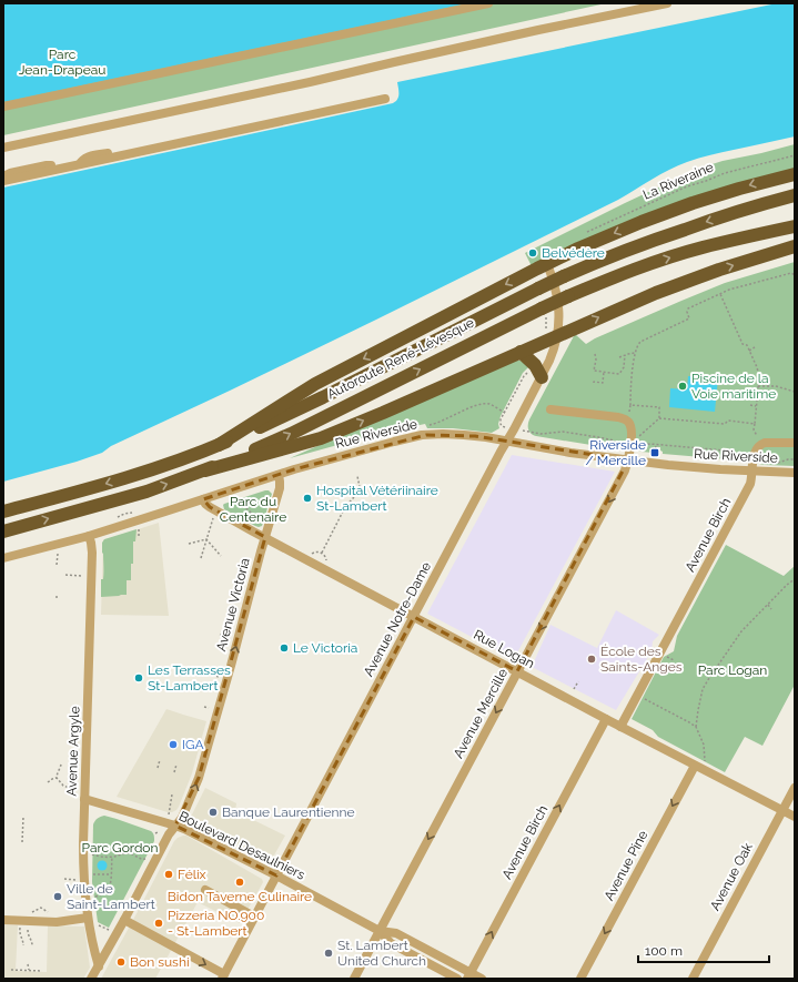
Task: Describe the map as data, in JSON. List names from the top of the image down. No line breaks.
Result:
{"streets":{"highway":["Autoroute René-Lévesque"],"street":["Rue Riverside","Avenue Birch","Avenue Victoria","Avenue Notre-Dame","Rue Logan","Avenue Mercille","Avenue Argyle","Boulevard Desaulniers","Avenue Pine","Avenue Oak"],"path":["La Riveraine"]},"crossings":[["Rue Riverside","Avenue Birch"],["Rue Riverside","Avenue Victoria"],["Rue Riverside","Avenue Notre-Dame"],["Rue Riverside","Rue Logan"],["Rue Riverside","Avenue Mercille"],["Rue Riverside","Avenue Argyle"],["Avenue Birch","Rue Logan"],["Avenue Birch","Boulevard Desaulniers"],["Avenue Victoria","Rue Logan"],["Avenue Victoria","Avenue Argyle"],["Avenue Victoria","Boulevard Desaulniers"],["Avenue Notre-Dame","Rue Logan"],["Avenue Notre-Dame","Boulevard Desaulniers"],["Rue Logan","Avenue Mercille"],["Rue Logan","Avenue Pine"],["Rue Logan","Avenue Oak"],["Avenue Mercille","Boulevard Desaulniers"],["Avenue Argyle","Boulevard Desaulniers"]],"one_way":["Avenue Birch","Avenue Victoria","Avenue Mercille","Avenue Pine"],"parks":["Parc Jean-Drapeau","Parc du Centenaire","Parc Logan","Parc Gordon"],"places":{"other":["Belvédère","Piscine de la Voie maritime","Hospital Vétériinaire St-Lambert","Le Victoria","École des Saints-Anges","Les Terrasses St-Lambert","IGA","Banque Laurentienne","Félix","Bidon Taverne Culinaire","Ville de Saint-Lambert","Pizzeria NO.900 - St-Lambert","St. Lambert United Church","Bon sushi"],"transit":["Riverside / Mercille"]},"scale_bar":"100 m"}
